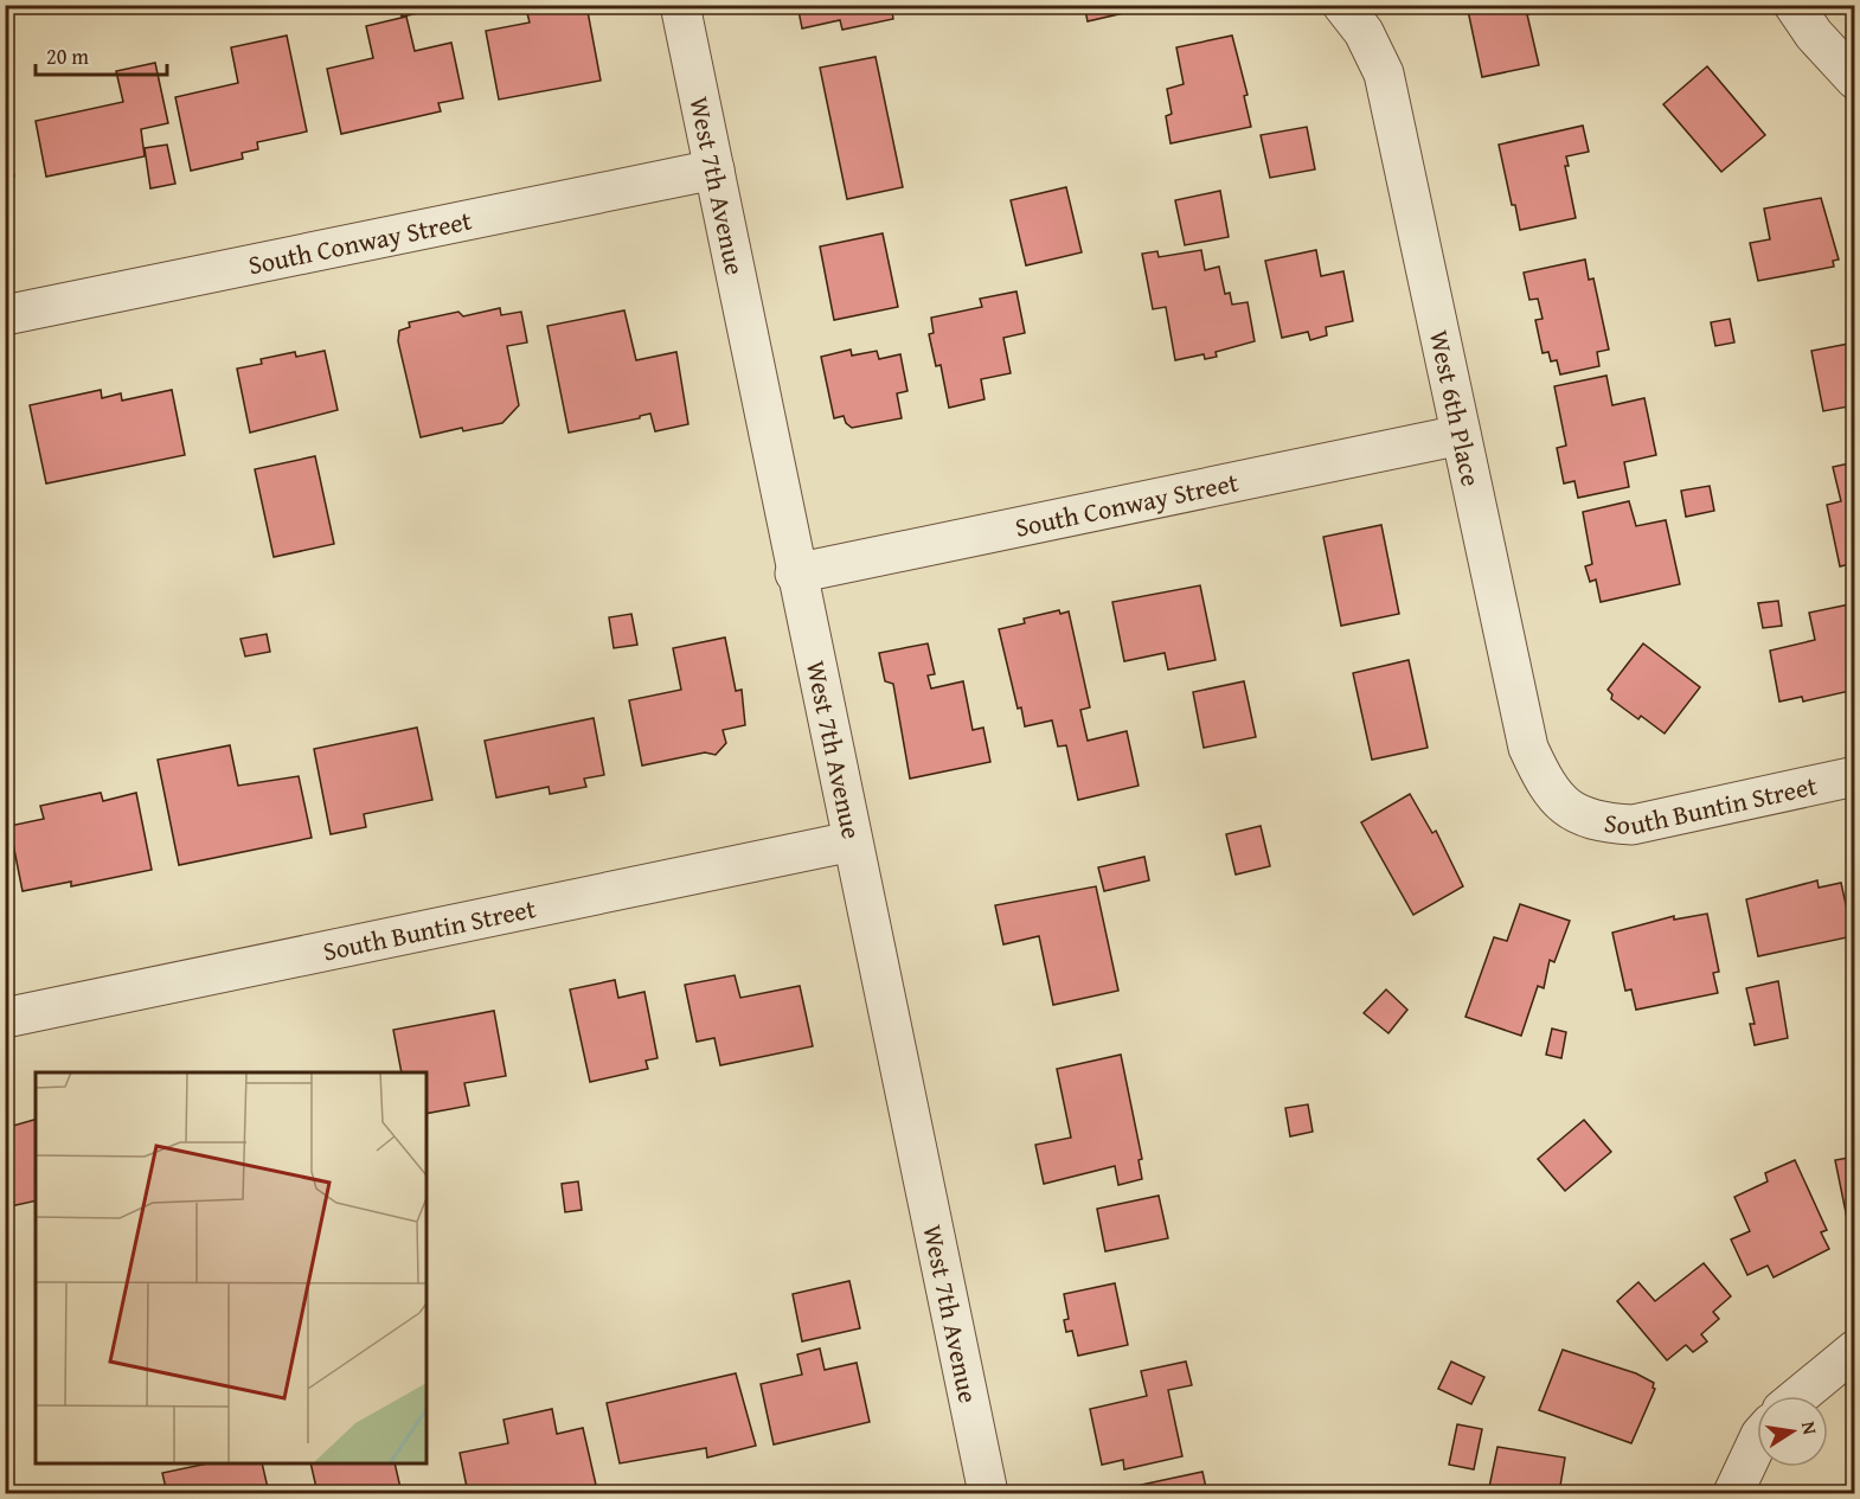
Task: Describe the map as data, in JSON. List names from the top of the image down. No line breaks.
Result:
{"streets":{"street":["West 7th Avenue","South Conway Street","West 6th Place","South Buntin Street"]},"crossings":[["West 7th Avenue","South Conway Street"],["West 7th Avenue","South Buntin Street"],["South Conway Street","West 6th Place"],["West 6th Place","South Buntin Street"]],"scale_bar":"20 m","north":"right"}
